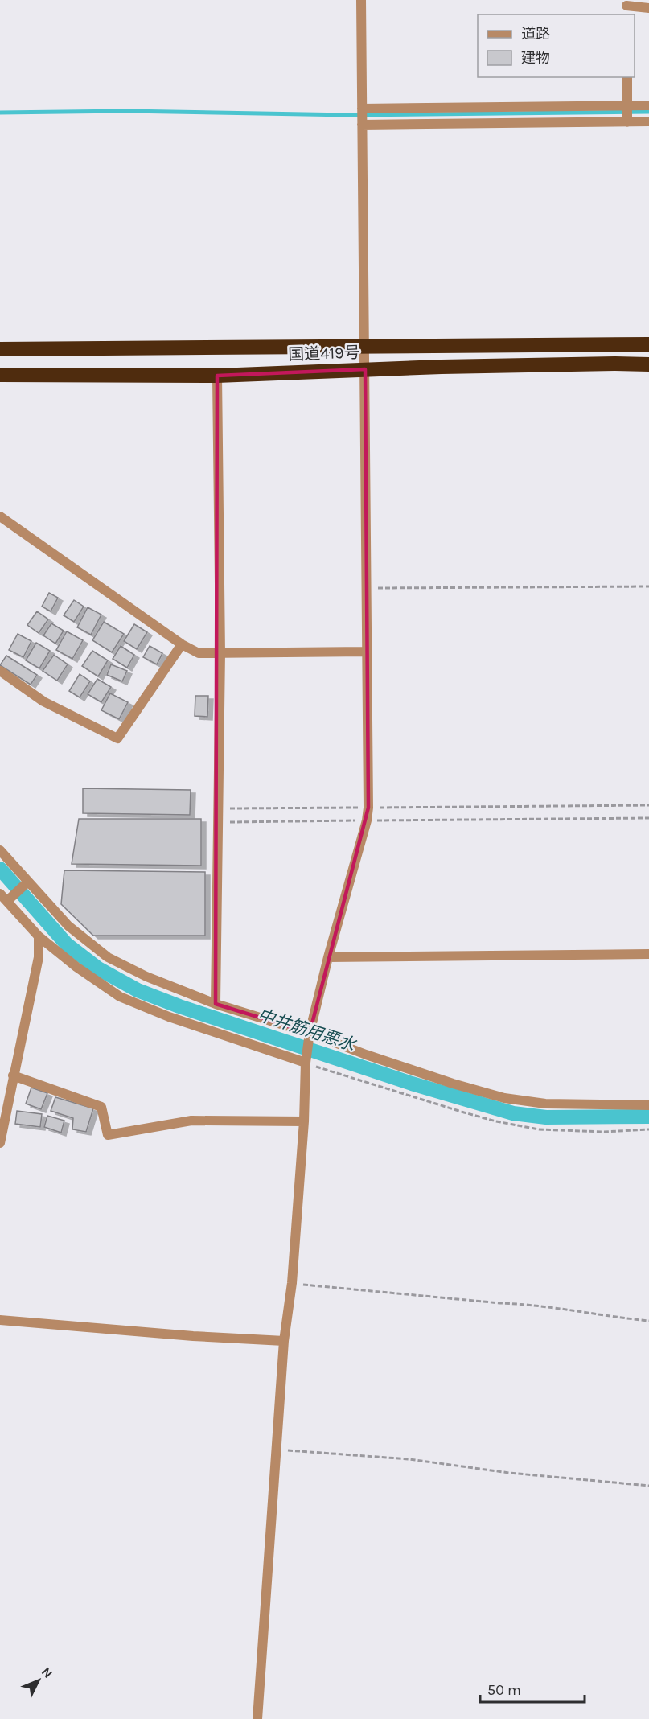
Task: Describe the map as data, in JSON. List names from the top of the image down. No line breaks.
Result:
{"streets":{"highway":["国道419号"]},"water":["中井筋用悪水"],"legend":["道路","建物"],"scale_bar":"50 m","north":"top right"}
